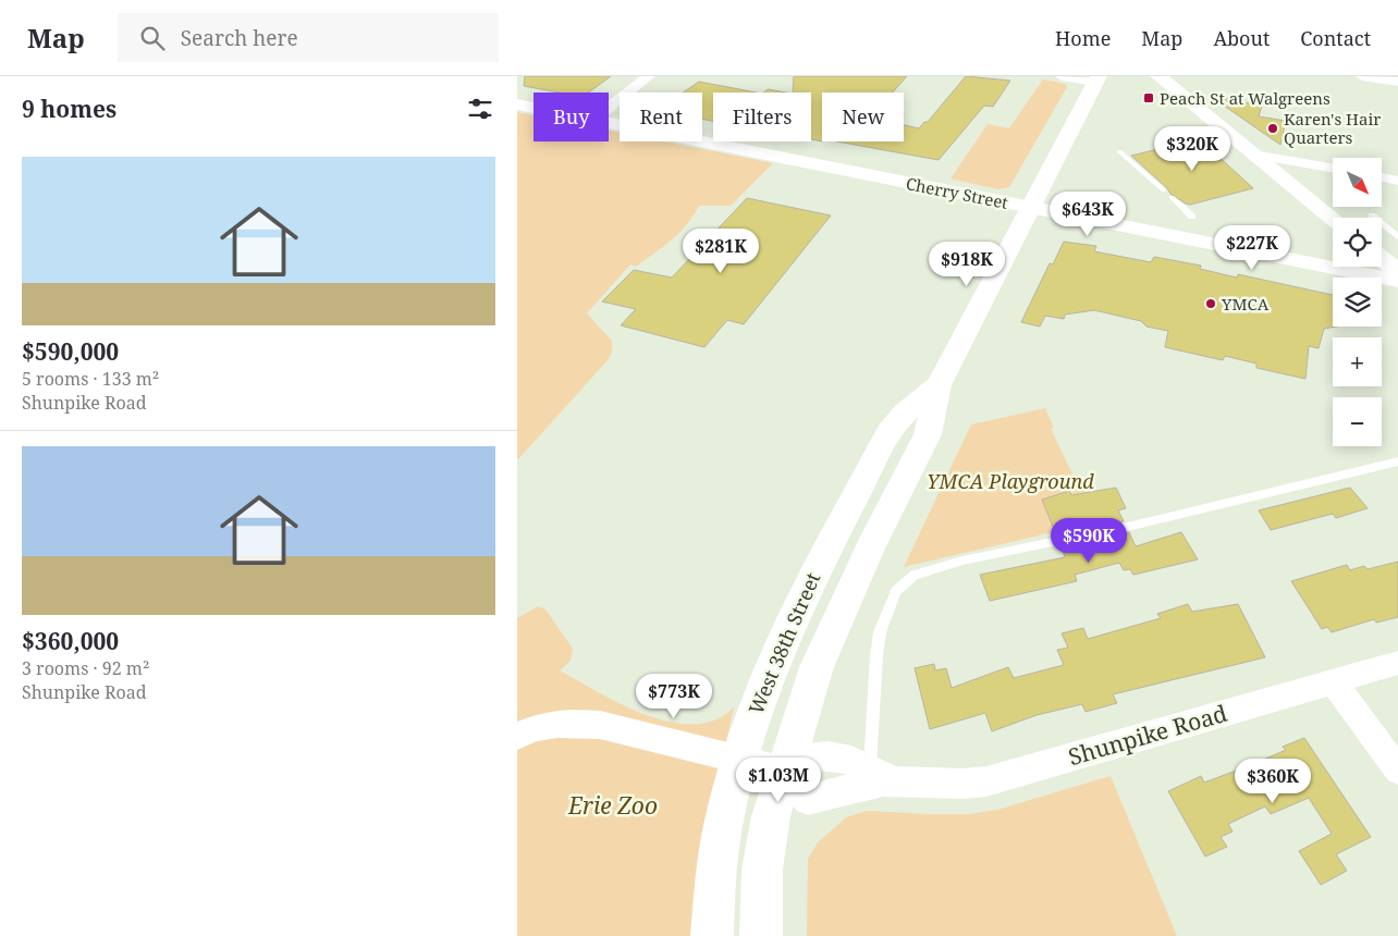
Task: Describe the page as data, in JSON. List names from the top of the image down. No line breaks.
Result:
{"streets":{"main road":["West 38th Street"],"street":["Cherry Street","Shunpike Road"]},"crossings":[["Cherry Street","West 38th Street"],["West 38th Street","Shunpike Road"]],"parks":["YMCA Playground","Erie Zoo"],"places":{"transit":["Peach St at Walgreens"],"other":["Karen's Hair Quarters","YMCA"]},"north":"bottom right","page":{"header":"Map","search":"Search here","nav":["Home","Map","About","Contact"],"heading":"9 homes","chip":["Buy","Rent","Filters","New"],"price":["$320K","$643K","$227K","$281K","$918K","$590K","$773K","$1.03M","$360K"],"list":[{"name":"$590,000","note":"5 rooms · 133 m² · Shunpike Road"},{"name":"$360,000","note":"3 rooms · 92 m² · Shunpike Road"}],"map_buttons":["+","−"]}}
